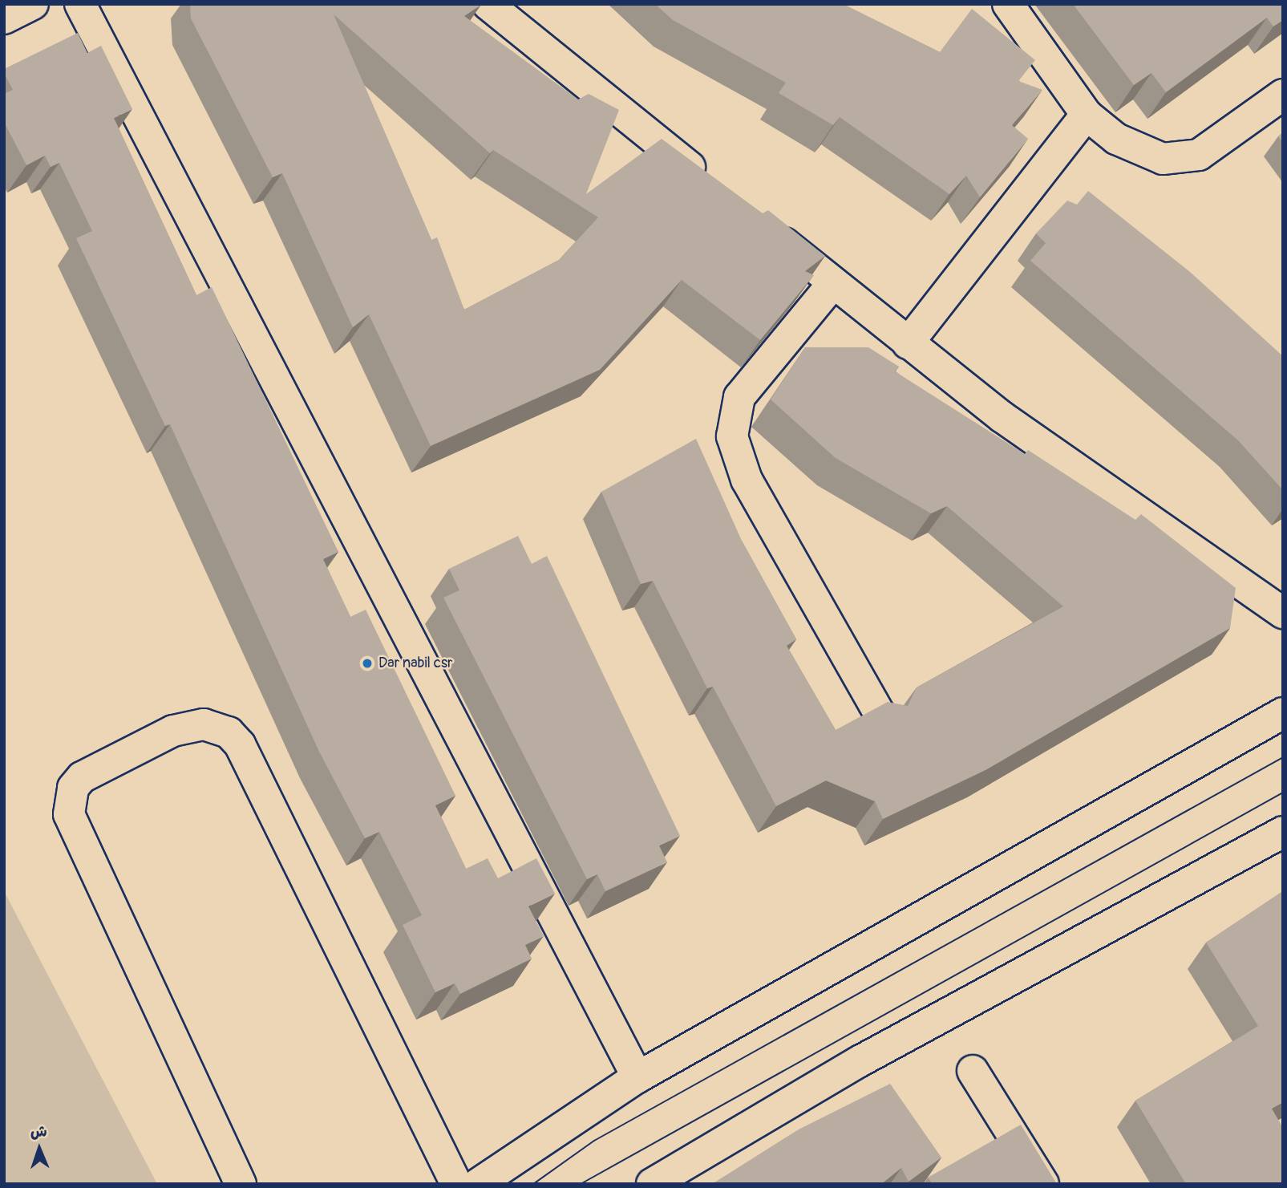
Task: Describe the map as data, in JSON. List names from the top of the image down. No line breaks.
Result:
{"places":["Dar nabil csr"],"north":"top"}
